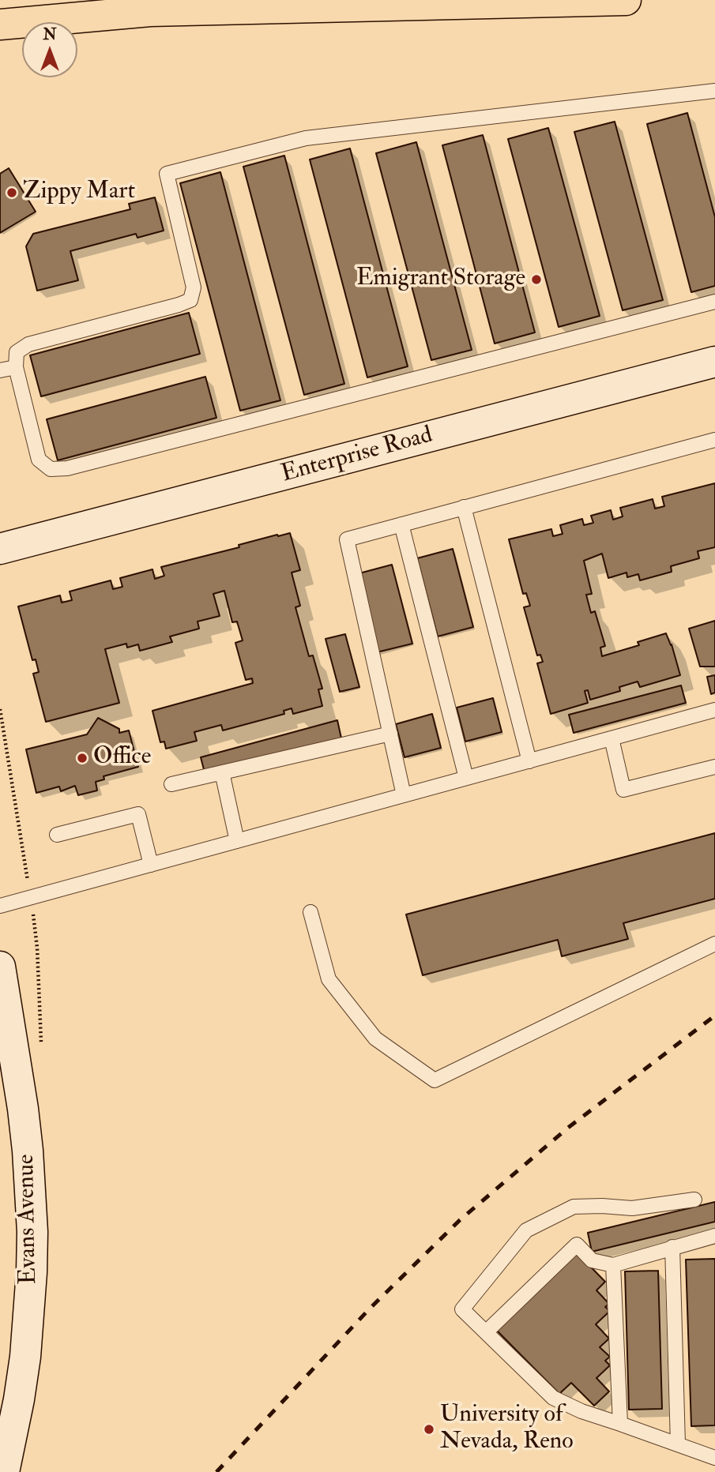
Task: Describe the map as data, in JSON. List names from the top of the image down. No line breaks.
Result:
{"streets":{"street":["Enterprise Road","Evans Avenue"]},"places":["Zippy Mart","Emigrant Storage","Office","University of Nevada, Reno"],"north":"top"}
